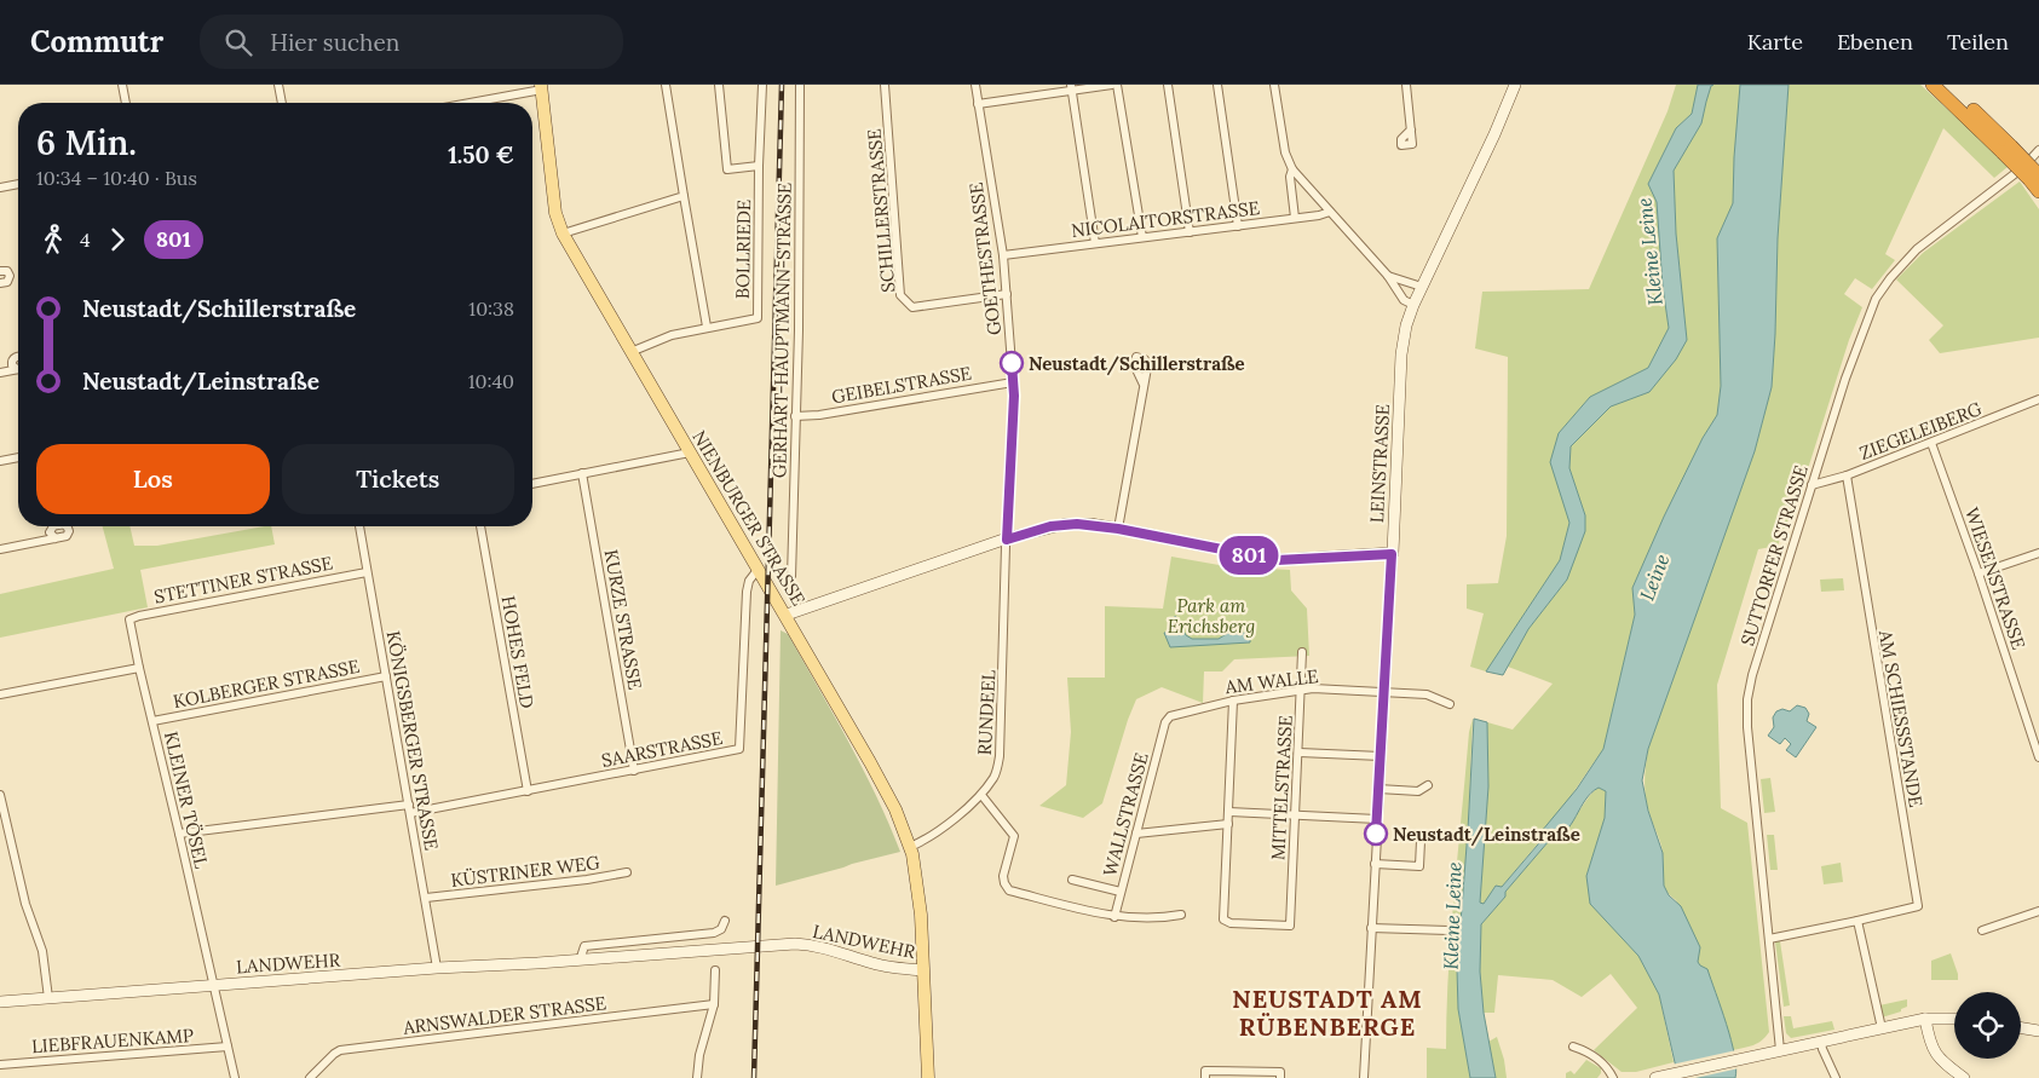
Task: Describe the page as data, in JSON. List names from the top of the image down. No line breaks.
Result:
{"streets":{"main road":["NIENBURGER STRASSE"],"street":["SCHILLERSTRASSE","NICOLAITORSTRASSE","BOLLRIEDE","GOETHESTRASSE","GERHART-HAUPTMANN-STRASSE","GEIBELSTRASSE","ZIEGELEIBERG","LEINSTRASSE","SUTTORFER STRASSE","WIESENSTRASSE","STETTINER STRASSE","KURZE STRASSE","HOHES FELD","AM WALLE","KOLBERGER STRASSE","RUNDEEL","AM SCHIESSSTANDE","KÖNIGSBERGER STRASSE","SAARSTRASSE","MITTELSTRASSE","KLEINER TÖSEL","WALLSTRASSE","KÜSTRINER WEG","LANDWEHR","ARNSWALDER STRASSE","LIEBFRAUENKAMP"]},"crossings":[["SCHILLERSTRASSE","GOETHESTRASSE"],["NICOLAITORSTRASSE","GOETHESTRASSE"],["BOLLRIEDE","NIENBURGER STRASSE"],["GOETHESTRASSE","GEIBELSTRASSE"],["GOETHESTRASSE","RUNDEEL"],["GERHART-HAUPTMANN-STRASSE","GEIBELSTRASSE"],["ZIEGELEIBERG","SUTTORFER STRASSE"],["ZIEGELEIBERG","WIESENSTRASSE"],["ZIEGELEIBERG","AM SCHIESSSTANDE"],["LEINSTRASSE","AM WALLE"],["NIENBURGER STRASSE","RUNDEEL"],["NIENBURGER STRASSE","SAARSTRASSE"],["NIENBURGER STRASSE","LANDWEHR"],["STETTINER STRASSE","KÖNIGSBERGER STRASSE"],["STETTINER STRASSE","KLEINER TÖSEL"],["KURZE STRASSE","SAARSTRASSE"],["HOHES FELD","SAARSTRASSE"],["AM WALLE","MITTELSTRASSE"],["AM WALLE","WALLSTRASSE"],["KOLBERGER STRASSE","KÖNIGSBERGER STRASSE"],["KOLBERGER STRASSE","KLEINER TÖSEL"],["KÖNIGSBERGER STRASSE","SAARSTRASSE"],["KÖNIGSBERGER STRASSE","KÜSTRINER WEG"],["KÖNIGSBERGER STRASSE","LANDWEHR"],["SAARSTRASSE","KLEINER TÖSEL"],["KLEINER TÖSEL","LANDWEHR"],["KLEINER TÖSEL","LIEBFRAUENKAMP"]],"districts":["NEUSTADT AM RÜBENBERGE"],"water":["Kleine Leine","Leine"],"parks":["Park am Erichsberg"],"places":["Neustadt/Schillerstraße","Neustadt/Leinstraße"],"lines":["bus line 801"],"page":{"header":"Commutr","search":"Hier suchen","nav":["Karte","Ebenen","Teilen"],"on_map":"801","heading":["6 Min.","10:34 – 10:40 · Bus","1.50 €"],"legs":["4","801"],"list":[{"name":"Neustadt/Schillerstraße","value":"10:38"},{"name":"Neustadt/Leinstraße","value":"10:40"}],"buttons":["Los","Tickets"]}}
